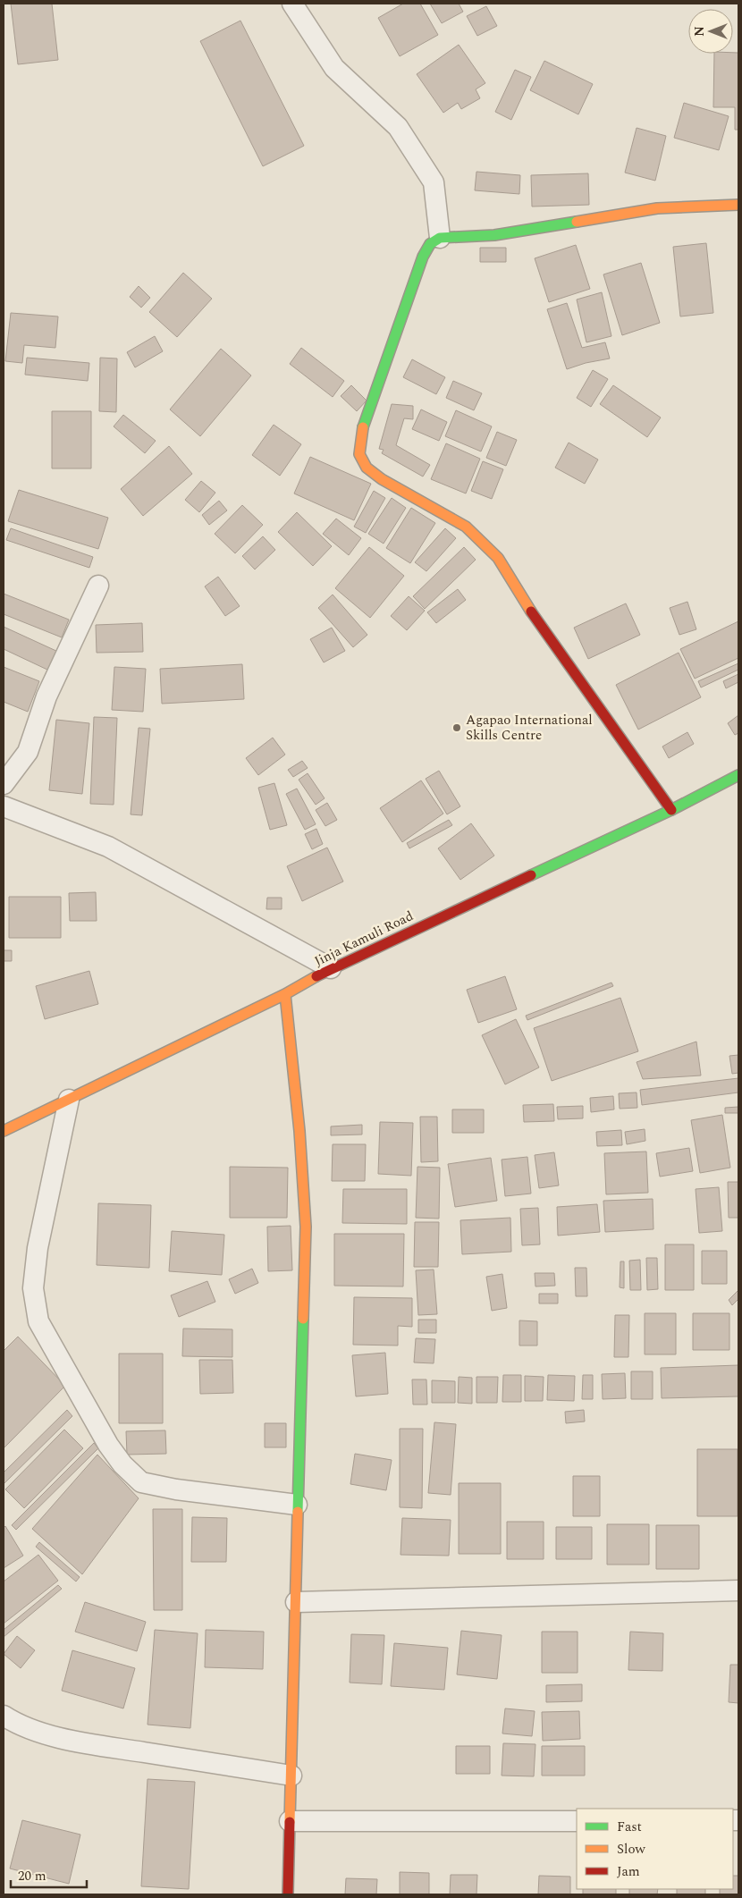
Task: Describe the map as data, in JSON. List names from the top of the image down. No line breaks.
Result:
{"streets":{"street":["Jinja Kamuli Road"]},"places":["Agapao International Skills Centre"],"legend":["Fast","Slow","Jam"],"scale_bar":"20 m","north":"left"}
